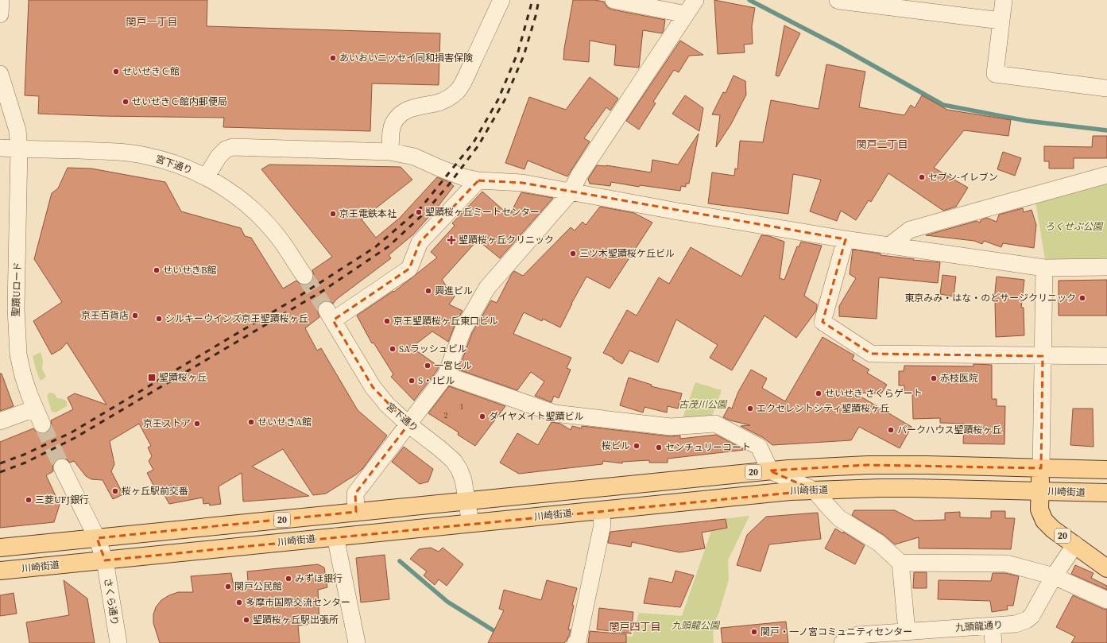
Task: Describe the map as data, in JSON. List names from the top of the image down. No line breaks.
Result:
{"streets":{"main road":["20","川崎街道"],"street":["宮下通り","聖蹟Uロード","さくら通り","九頭龍通り"]},"crossings":[["宮下通り","聖蹟Uロード"],["宮下通り","20"],["宮下通り","川崎街道"],["20","川崎街道"],["20","九頭龍通り"],["川崎街道","さくら通り"]],"districts":["関戸一丁目","関戸二丁目","関戸四丁目"],"parks":["ろくせぶ公園","古茂川公園","九頭龍公園"],"places":{"other":["あいおいニッセイ同和損害保険","せいせきＣ館","せいせきＣ館内郵便局","セブン-イレブン","聖蹟桜ヶ丘ミートセンター","京王電鉄本社","三ツ木聖蹟桜ケ丘ビル","せいせきB館","興進ビル","東京みみ・はな・のどサージクリニック","京王百貨店","シルキーウインズ京王聖蹟桜ヶ丘","京王聖蹟桜ヶ丘東口ビル","SAラッシュビル","一宮ビル","赤枝医院","S・Iビル","せいせき さくらゲート","エクセレントシティ聖蹟桜ヶ丘","ダイヤメイト聖蹟ビル","せいせきA館","京王ストア","パークハウス聖蹟桜ヶ丘","桜ビル","センチュリーコート","桜ヶ丘駅前交番","三菱UFJ銀行","みずほ銀行","関戸公民館","多摩市国際交流センター","聖蹟桜ヶ丘駅出張所","関戸・一ノ宮コミュニティセンター"],"health":["聖蹟桜ヶ丘クリニック"],"transit":["聖蹟桜ヶ丘"]},"house_numbers":["1","2"]}
